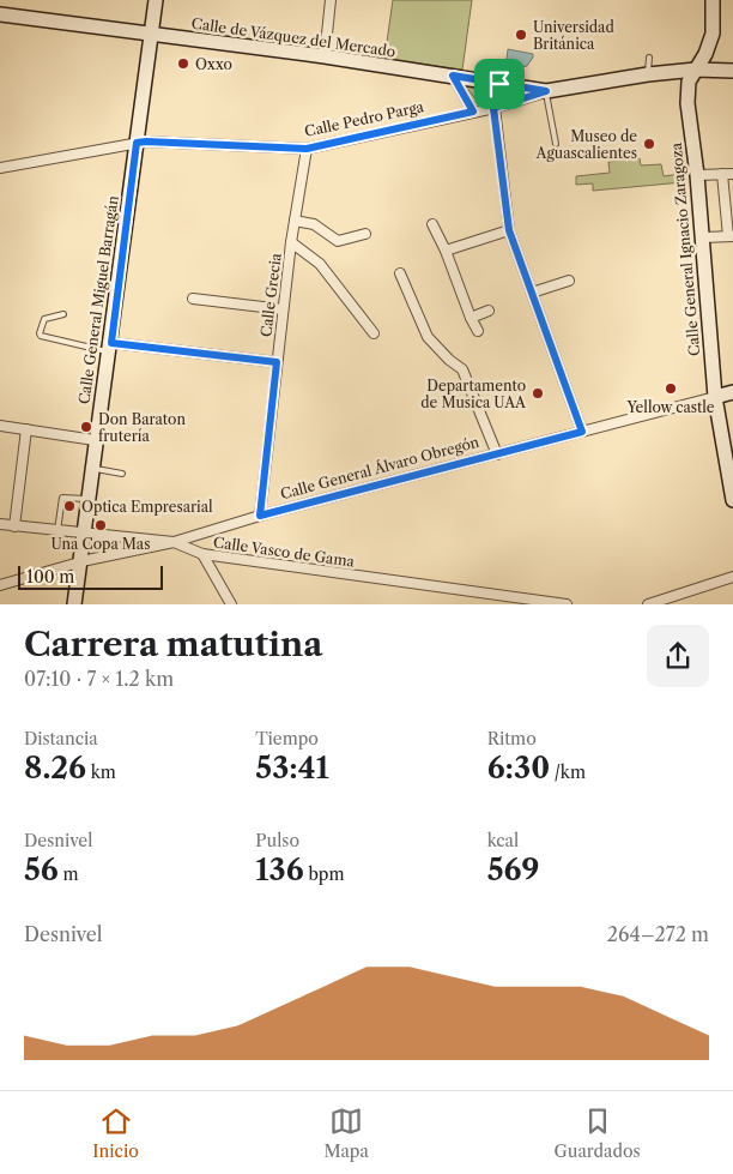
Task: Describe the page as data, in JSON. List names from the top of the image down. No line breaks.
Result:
{"streets":{"street":["Calle de Vázquez del Mercado","Calle Pedro Parga","Calle General Ignacio Zaragoza","Calle Grecia","Calle General Miguel Barragán","Calle General Álvaro Obregón","Calle Vasco de Gama"]},"crossings":[["Calle de Vázquez del Mercado","Calle Pedro Parga"],["Calle de Vázquez del Mercado","Calle General Miguel Barragán"],["Calle Pedro Parga","Calle General Ignacio Zaragoza"],["Calle Pedro Parga","Calle Grecia"],["Calle Pedro Parga","Calle General Miguel Barragán"],["Calle General Ignacio Zaragoza","Calle General Álvaro Obregón"],["Calle Grecia","Calle General Álvaro Obregón"],["Calle General Miguel Barragán","Calle General Álvaro Obregón"],["Calle General Miguel Barragán","Calle Vasco de Gama"],["Calle General Álvaro Obregón","Calle Vasco de Gama"]],"places":["Universidad Británica","Oxxo","Museo de Aguascalientes","Yellow castle","Departamento de Musica UAA","Don Baraton frutería","Optica Empresarial","Una Copa Mas"],"scale_bar":"100 m","page":{"scale":"100 m","heading":["Carrera matutina","07:10 · 7 × 1.2 km"],"stats":[["Distancia","8.26 km"],["Tiempo","53:41"],["Ritmo","6:30 /km"],["Desnivel","56 m"],["Pulso","136 bpm"],["kcal","569"]],"chart":["Desnivel","264–272 m"],"tabs":["Inicio","Mapa","Guardados"]}}
